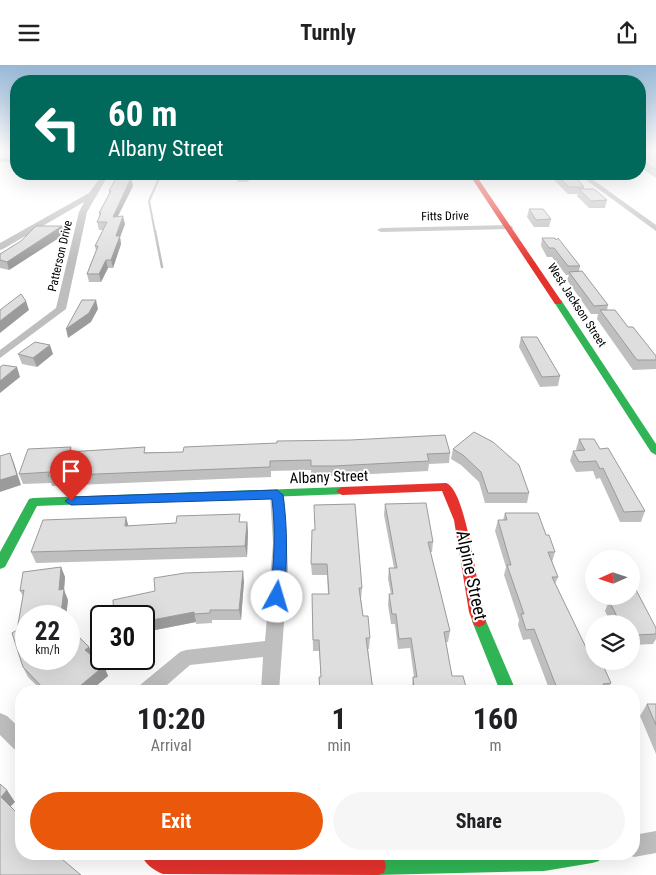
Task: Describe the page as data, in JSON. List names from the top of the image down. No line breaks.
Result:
{"streets":{"street":["Fitts Drive","Patterson Drive","West Jackson Street","Albany Street","Alpine Street"]},"crossings":[["Fitts Drive","West Jackson Street"],["Albany Street","Alpine Street"]],"north":"left","page":{"header":"Turnly","turn":["60 m","Albany Street"],"speed":"22 km/h","limit":"30","eta":["10:20","Arrival","1","min","160","m"],"buttons":["Exit","Share"]}}
